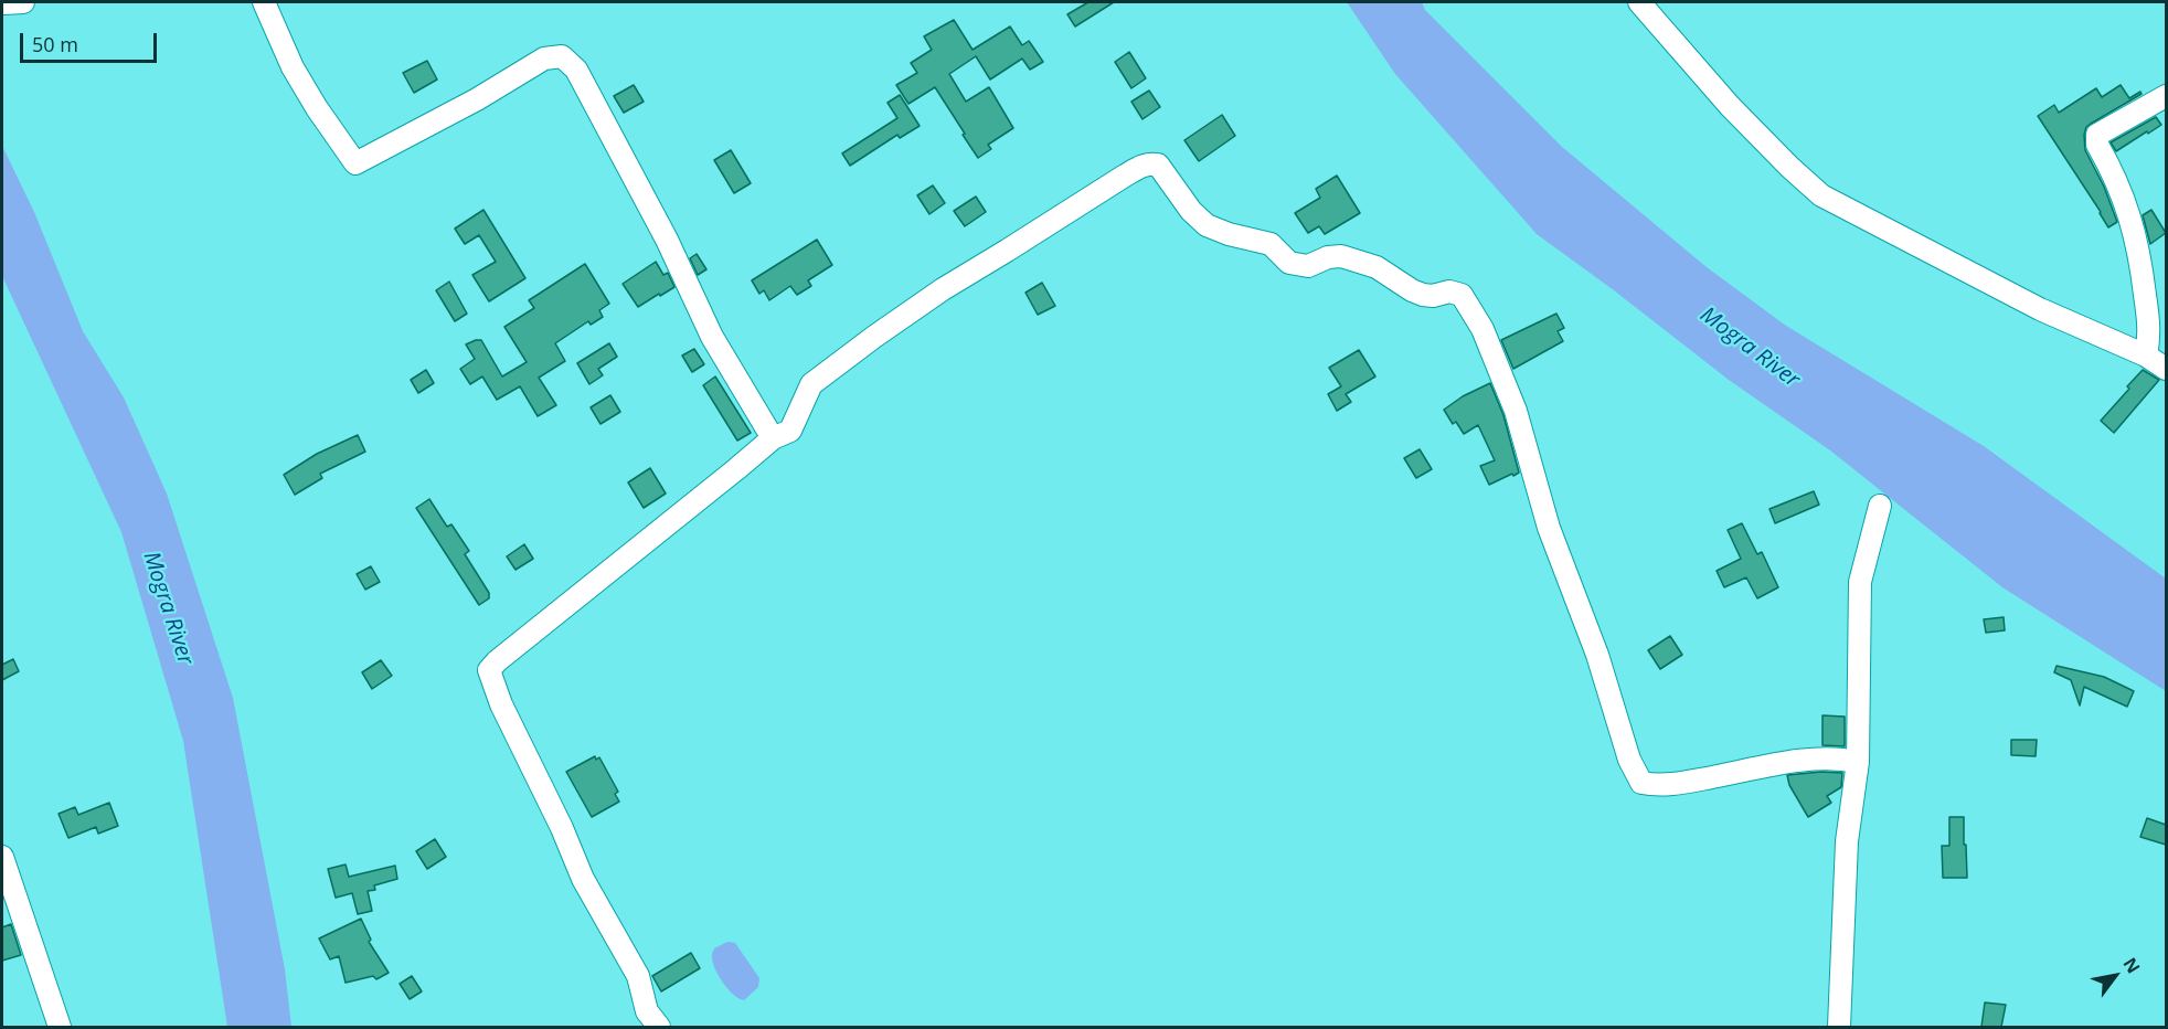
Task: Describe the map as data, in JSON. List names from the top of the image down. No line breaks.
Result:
{"water":["Mogra River"],"scale_bar":"50 m","north":"top right"}
